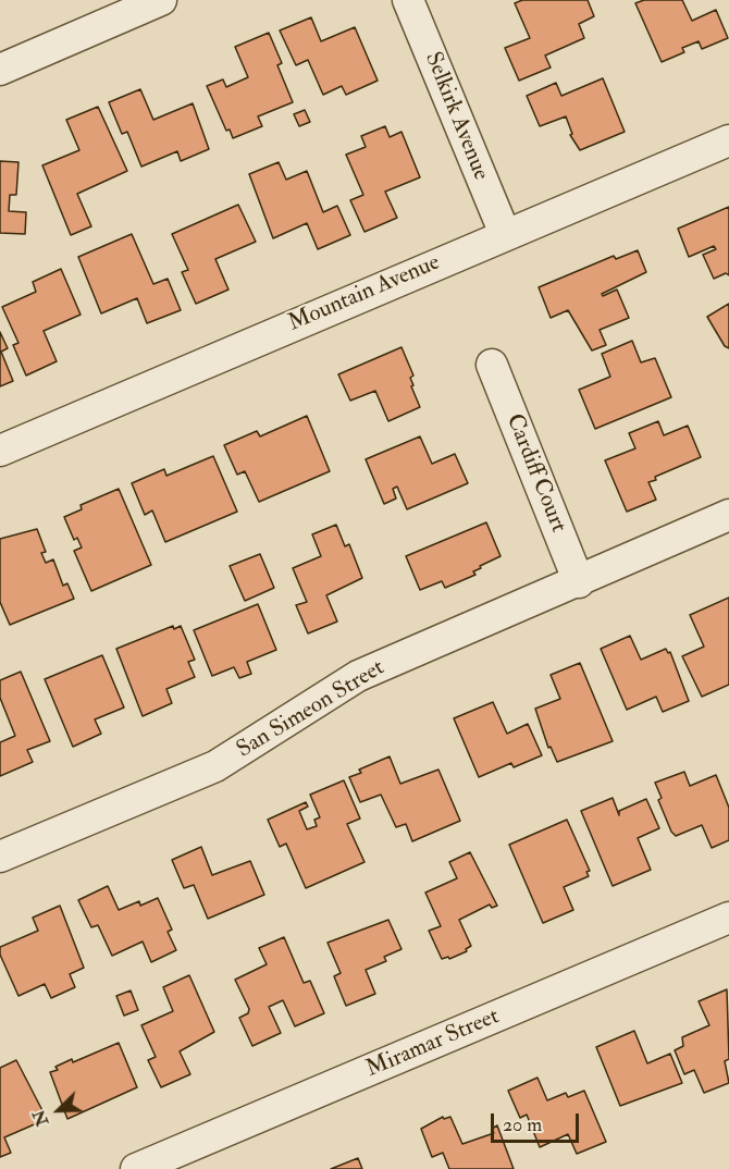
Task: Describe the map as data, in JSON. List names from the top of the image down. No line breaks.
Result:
{"streets":{"street":["Selkirk Avenue","Mountain Avenue","Cardiff Court","San Simeon Street","Miramar Street"]},"crossings":[["Selkirk Avenue","Mountain Avenue"],["Cardiff Court","San Simeon Street"]],"scale_bar":"20 m","north":"bottom left"}
